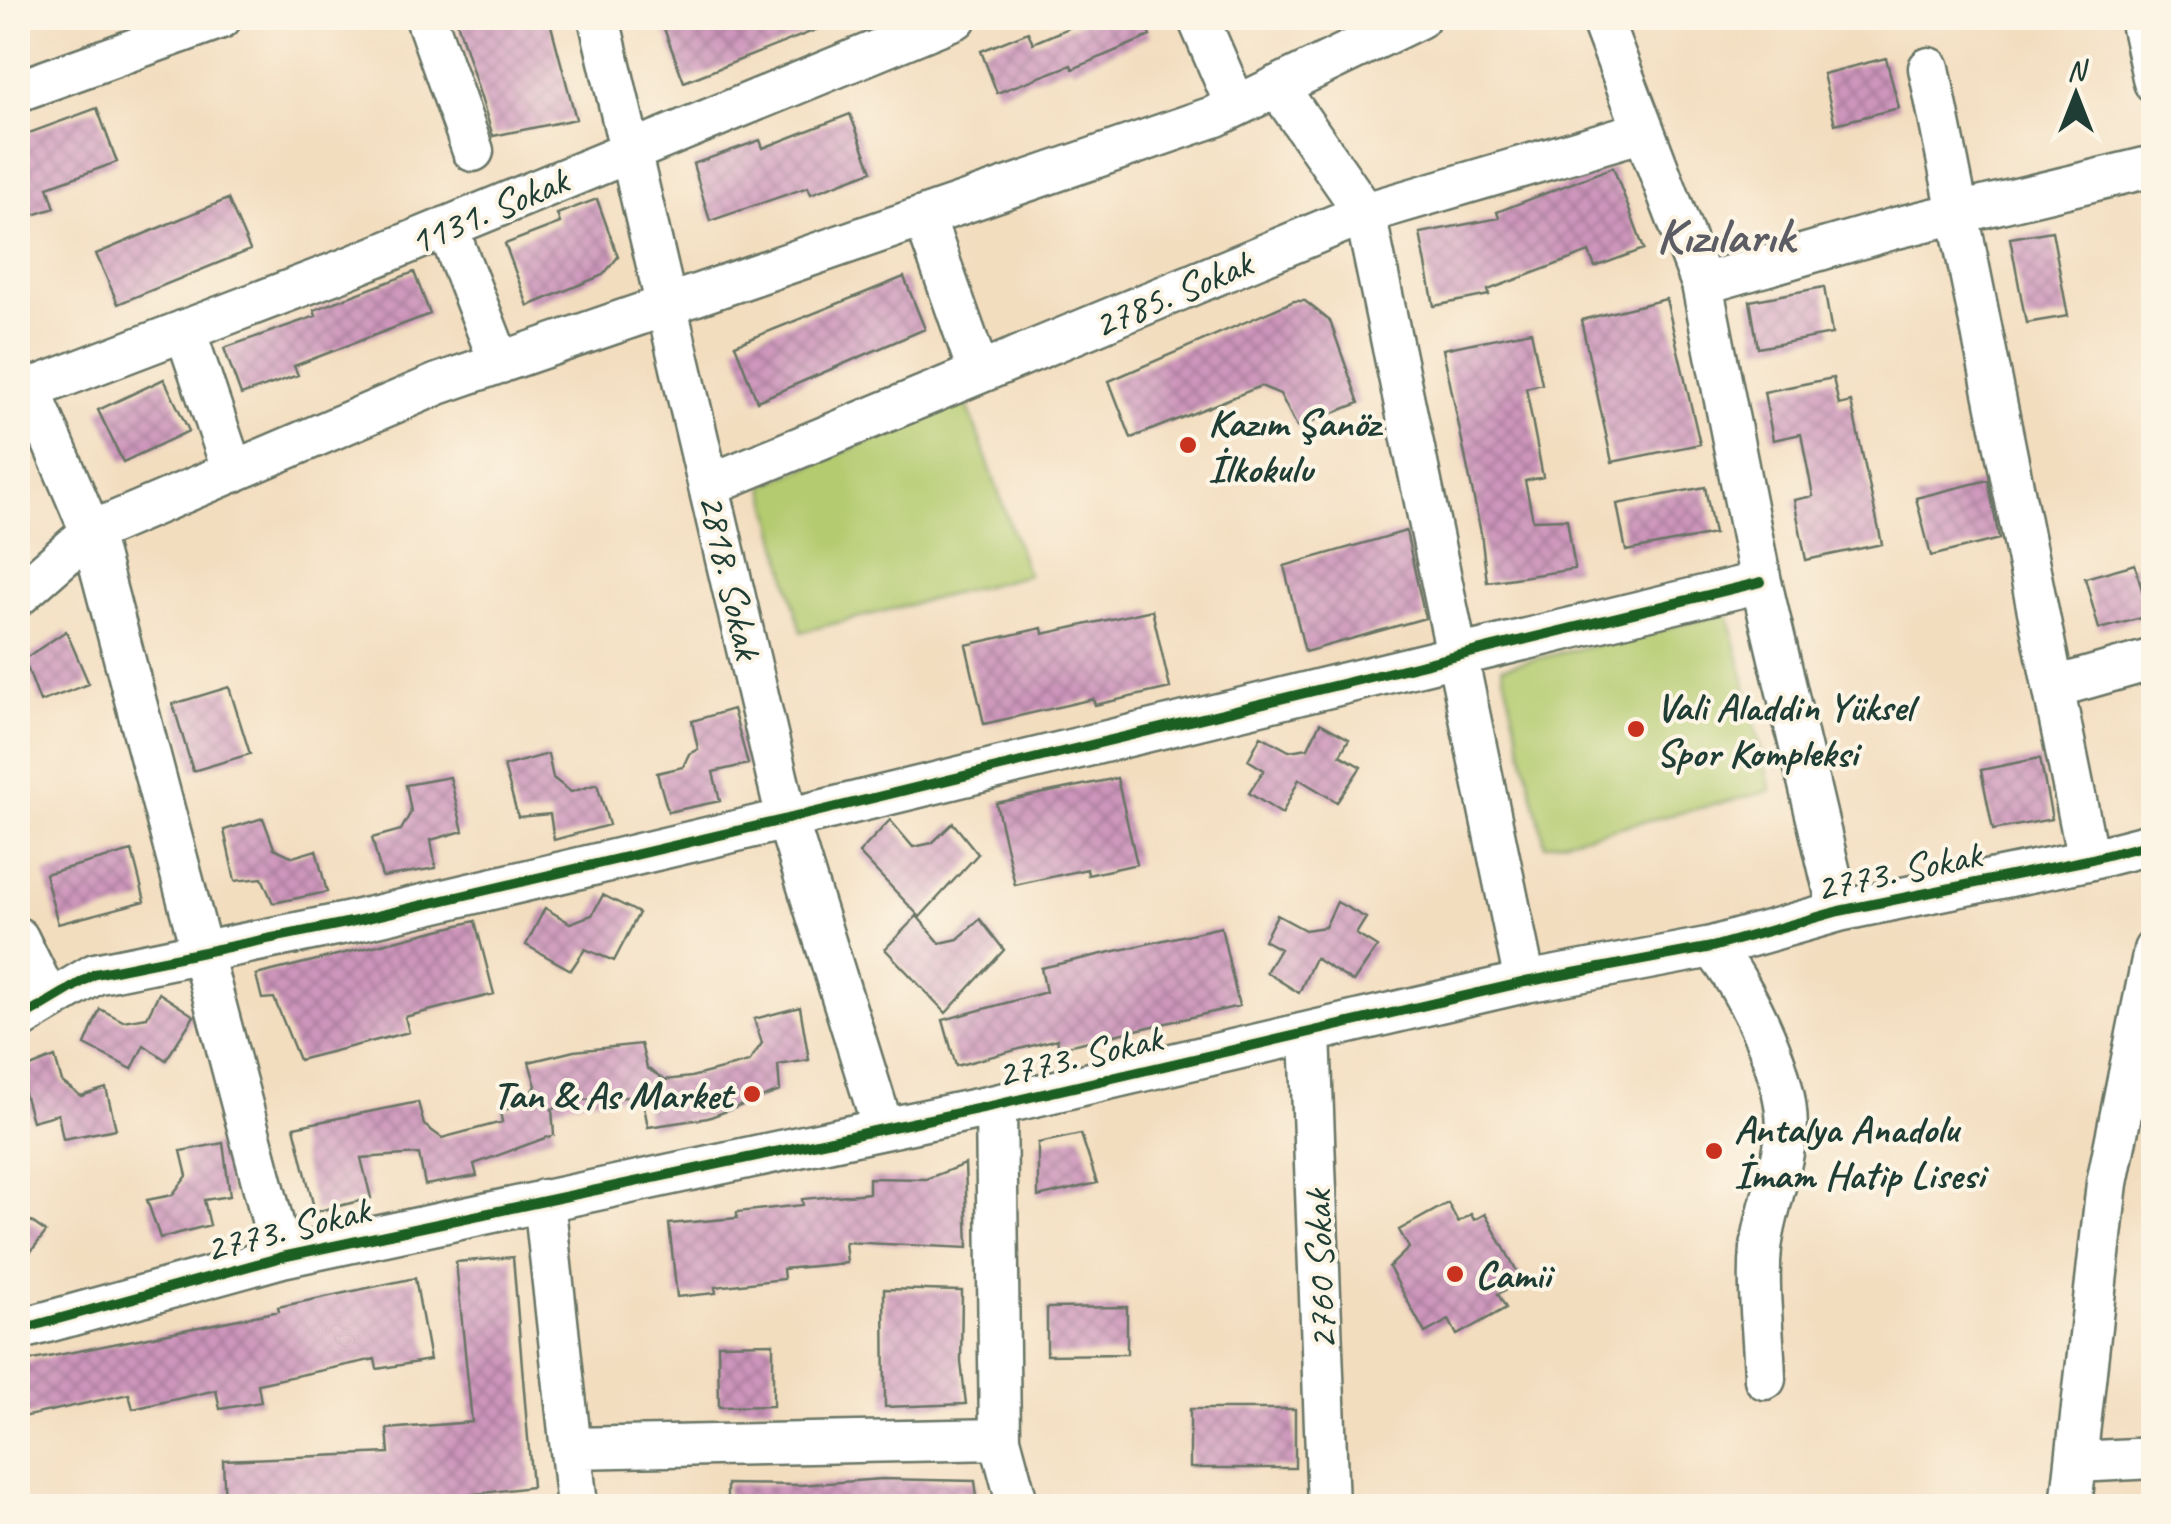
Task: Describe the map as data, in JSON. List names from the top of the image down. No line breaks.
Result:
{"streets":{"street":["1131. Sokak","2785. Sokak","2818. Sokak","2773. Sokak","2760 Sokak"]},"crossings":[["1131. Sokak","2818. Sokak"],["2785. Sokak","2818. Sokak"],["2818. Sokak","2773. Sokak"],["2773. Sokak","2760 Sokak"]],"districts":["Kızılarık"],"places":["Kazım Şanöz İlkokulu","Vali Aladdin Yüksel Spor Kompleksi","Tan & As Market","Antalya Anadolu İmam Hatip Lisesi","Camii"],"north":"top"}
